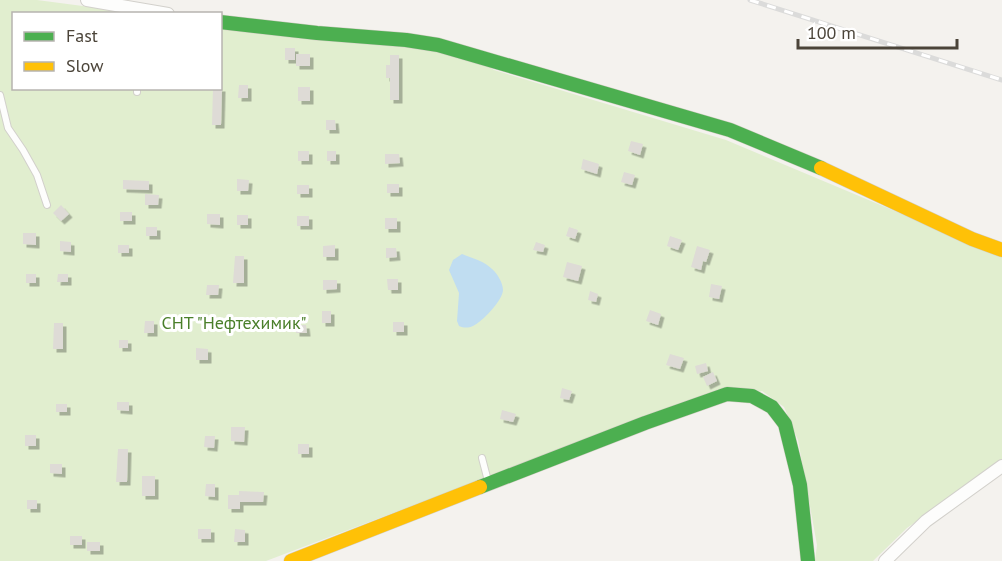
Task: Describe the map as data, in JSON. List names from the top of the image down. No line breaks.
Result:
{"parks":["СНТ \"Нефтехимик\""],"legend":["Fast","Slow"],"scale_bar":"100 m"}
